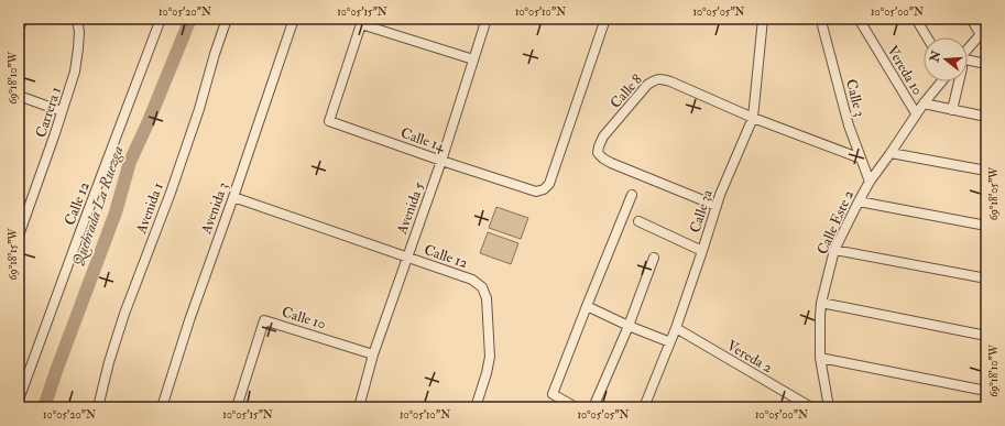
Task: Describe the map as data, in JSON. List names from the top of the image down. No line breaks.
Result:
{"streets":{"street":["Vereda 10","Calle 8","Calle 3","Carrera 1","Calle 14","Calle 12","Avenida 1","Avenida 3","Avenida 5","Calle 3a","Calle Este 2","Calle 10","Vereda 2"]},"crossings":[["Vereda 10","Calle Este 2"],["Calle 8","Calle 3"],["Calle 8","Calle 3a"],["Calle 3","Calle Este 2"],["Calle 14","Avenida 5"],["Calle 12","Avenida 3"],["Calle 12","Avenida 5"],["Avenida 5","Calle 10"],["Calle 3a","Vereda 2"]],"water":["Quebrada La Ruezga"],"north":"left","coordinates":["10°05'20\"N","10°05'15\"N","10°05'10\"N","10°05'05\"N","10°05'00\"N","69°18'10\"W","69°18'05\"W","69°18'15\"W"]}
